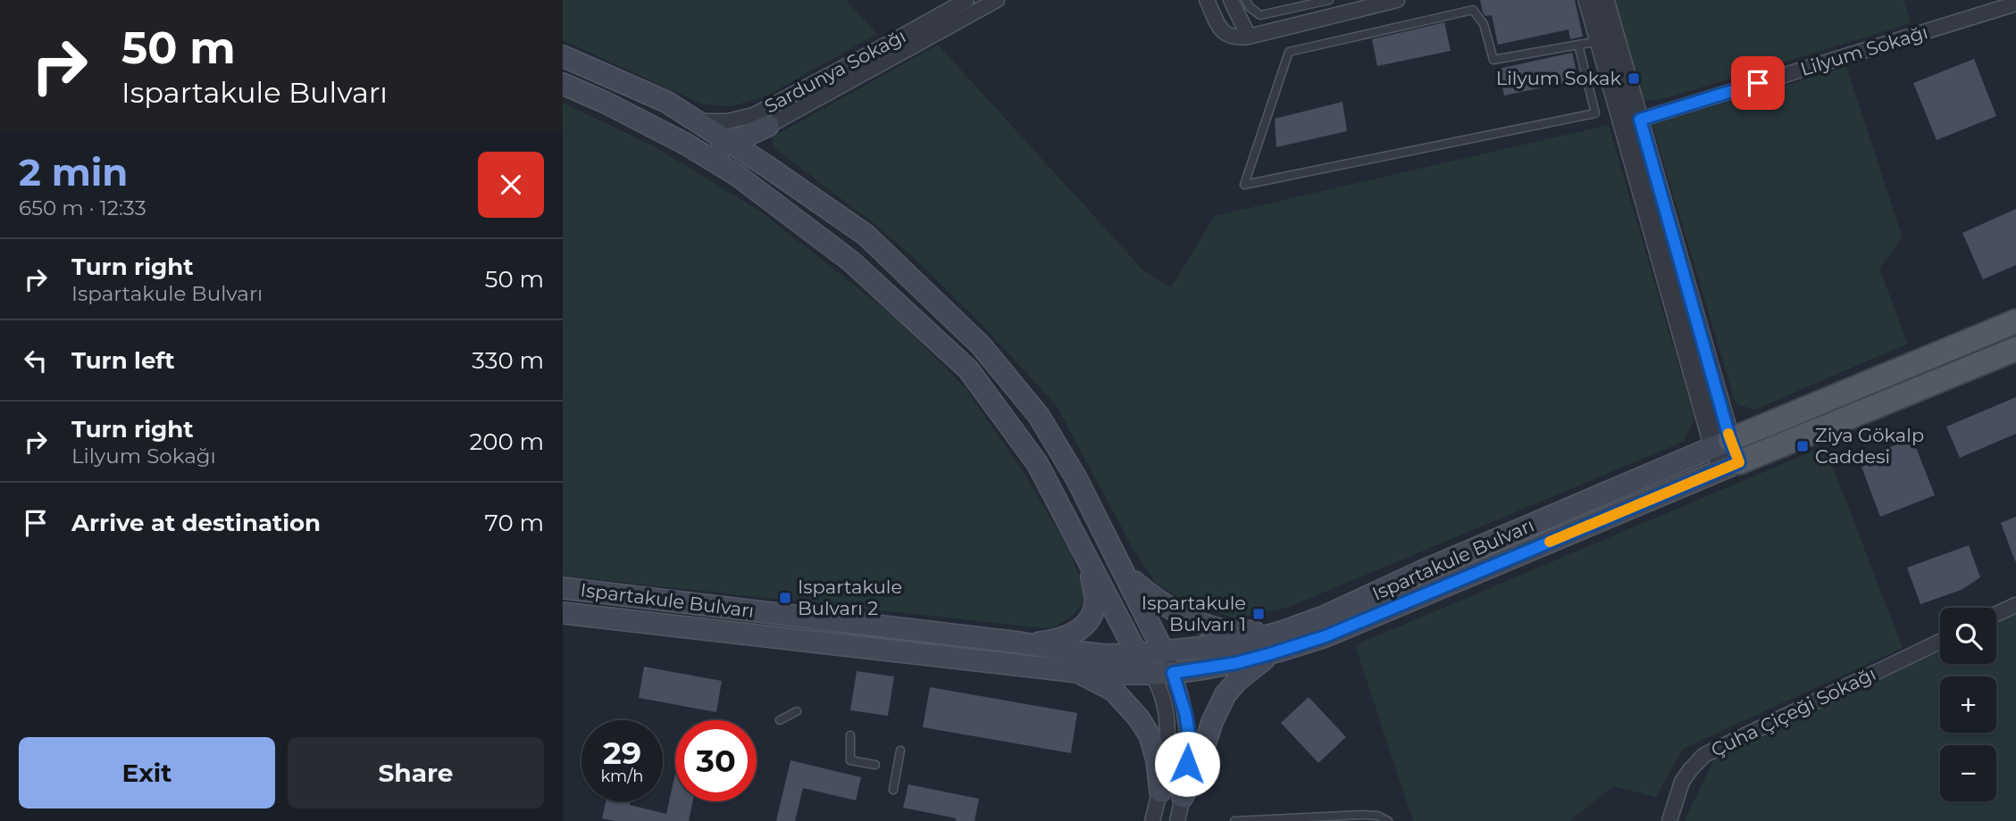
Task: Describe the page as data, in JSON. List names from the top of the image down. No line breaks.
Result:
{"streets":{"main road":["Ispartakule Bulvarı"],"street":["Lilyum Sokağı","Sardunya Sokağı","Çuha Çiçeği Sokağı"]},"places":{"transit":["Lilyum Sokak","Ziya Gökalp Caddesi","Ispartakule Bulvarı 2","Ispartakule Bulvarı 1"]},"page":{"turn":["50 m","Ispartakule Bulvarı"],"heading":["2 min","650 m · 12:33"],"list":[{"name":"Turn right","note":"Ispartakule Bulvarı","value":"50 m"},{"name":"Turn left","value":"330 m"},{"name":"Turn right","note":"Lilyum Sokağı","value":"200 m"},{"name":"Arrive at destination","value":"70 m"}],"map_buttons":["+","−"],"speed":"29 km/h","limit":"30","buttons":["Exit","Share"]}}
